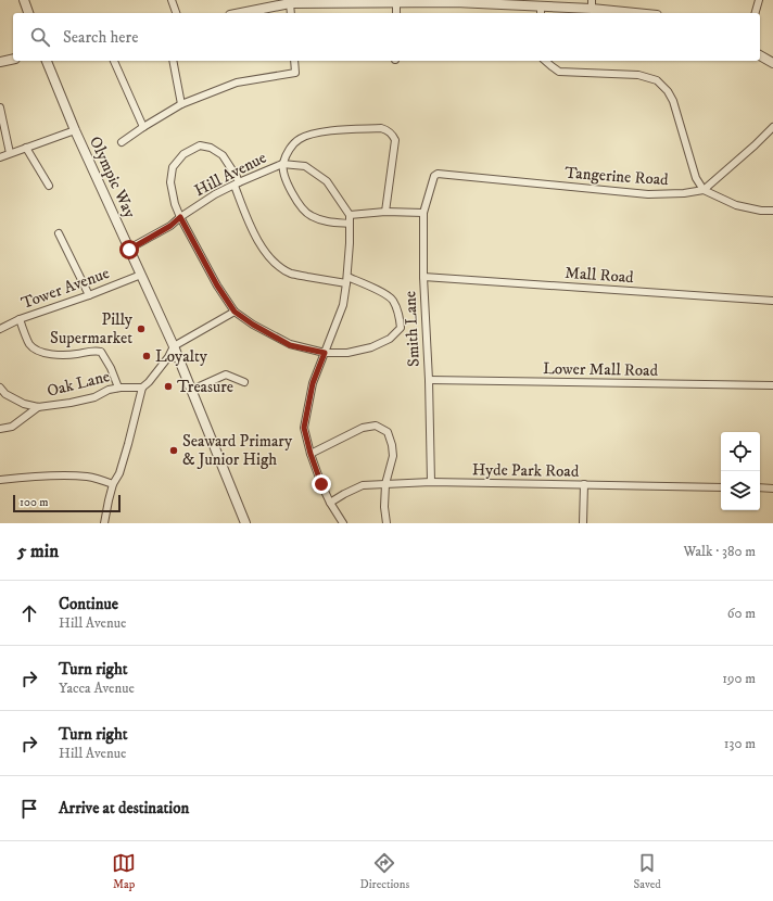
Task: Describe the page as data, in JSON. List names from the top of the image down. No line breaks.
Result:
{"streets":{"street":["Hill Avenue","Tangerine Road","Olympic Way","Mall Road","Tower Avenue","Smith Lane","Lower Mall Road","Oak Lane","Hyde Park Road"]},"crossings":[["Hill Avenue","Olympic Way"],["Tangerine Road","Smith Lane"],["Olympic Way","Tower Avenue"],["Mall Road","Smith Lane"],["Smith Lane","Lower Mall Road"],["Smith Lane","Hyde Park Road"]],"places":["Pilly Supermarket","Loyalty","Treasure","Seaward Primary & Junior High"],"scale_bar":"100 m","page":{"search":"Search here","scale":"100 m","heading":["5 min","Walk · 380 m"],"list":[["Continue","Hill Avenue","60 m"],["Turn right","Yacca Avenue","190 m"],["Turn right","Hill Avenue","130 m"],"Arrive at destination"],"nav":["Map","Directions","Saved"]}}
